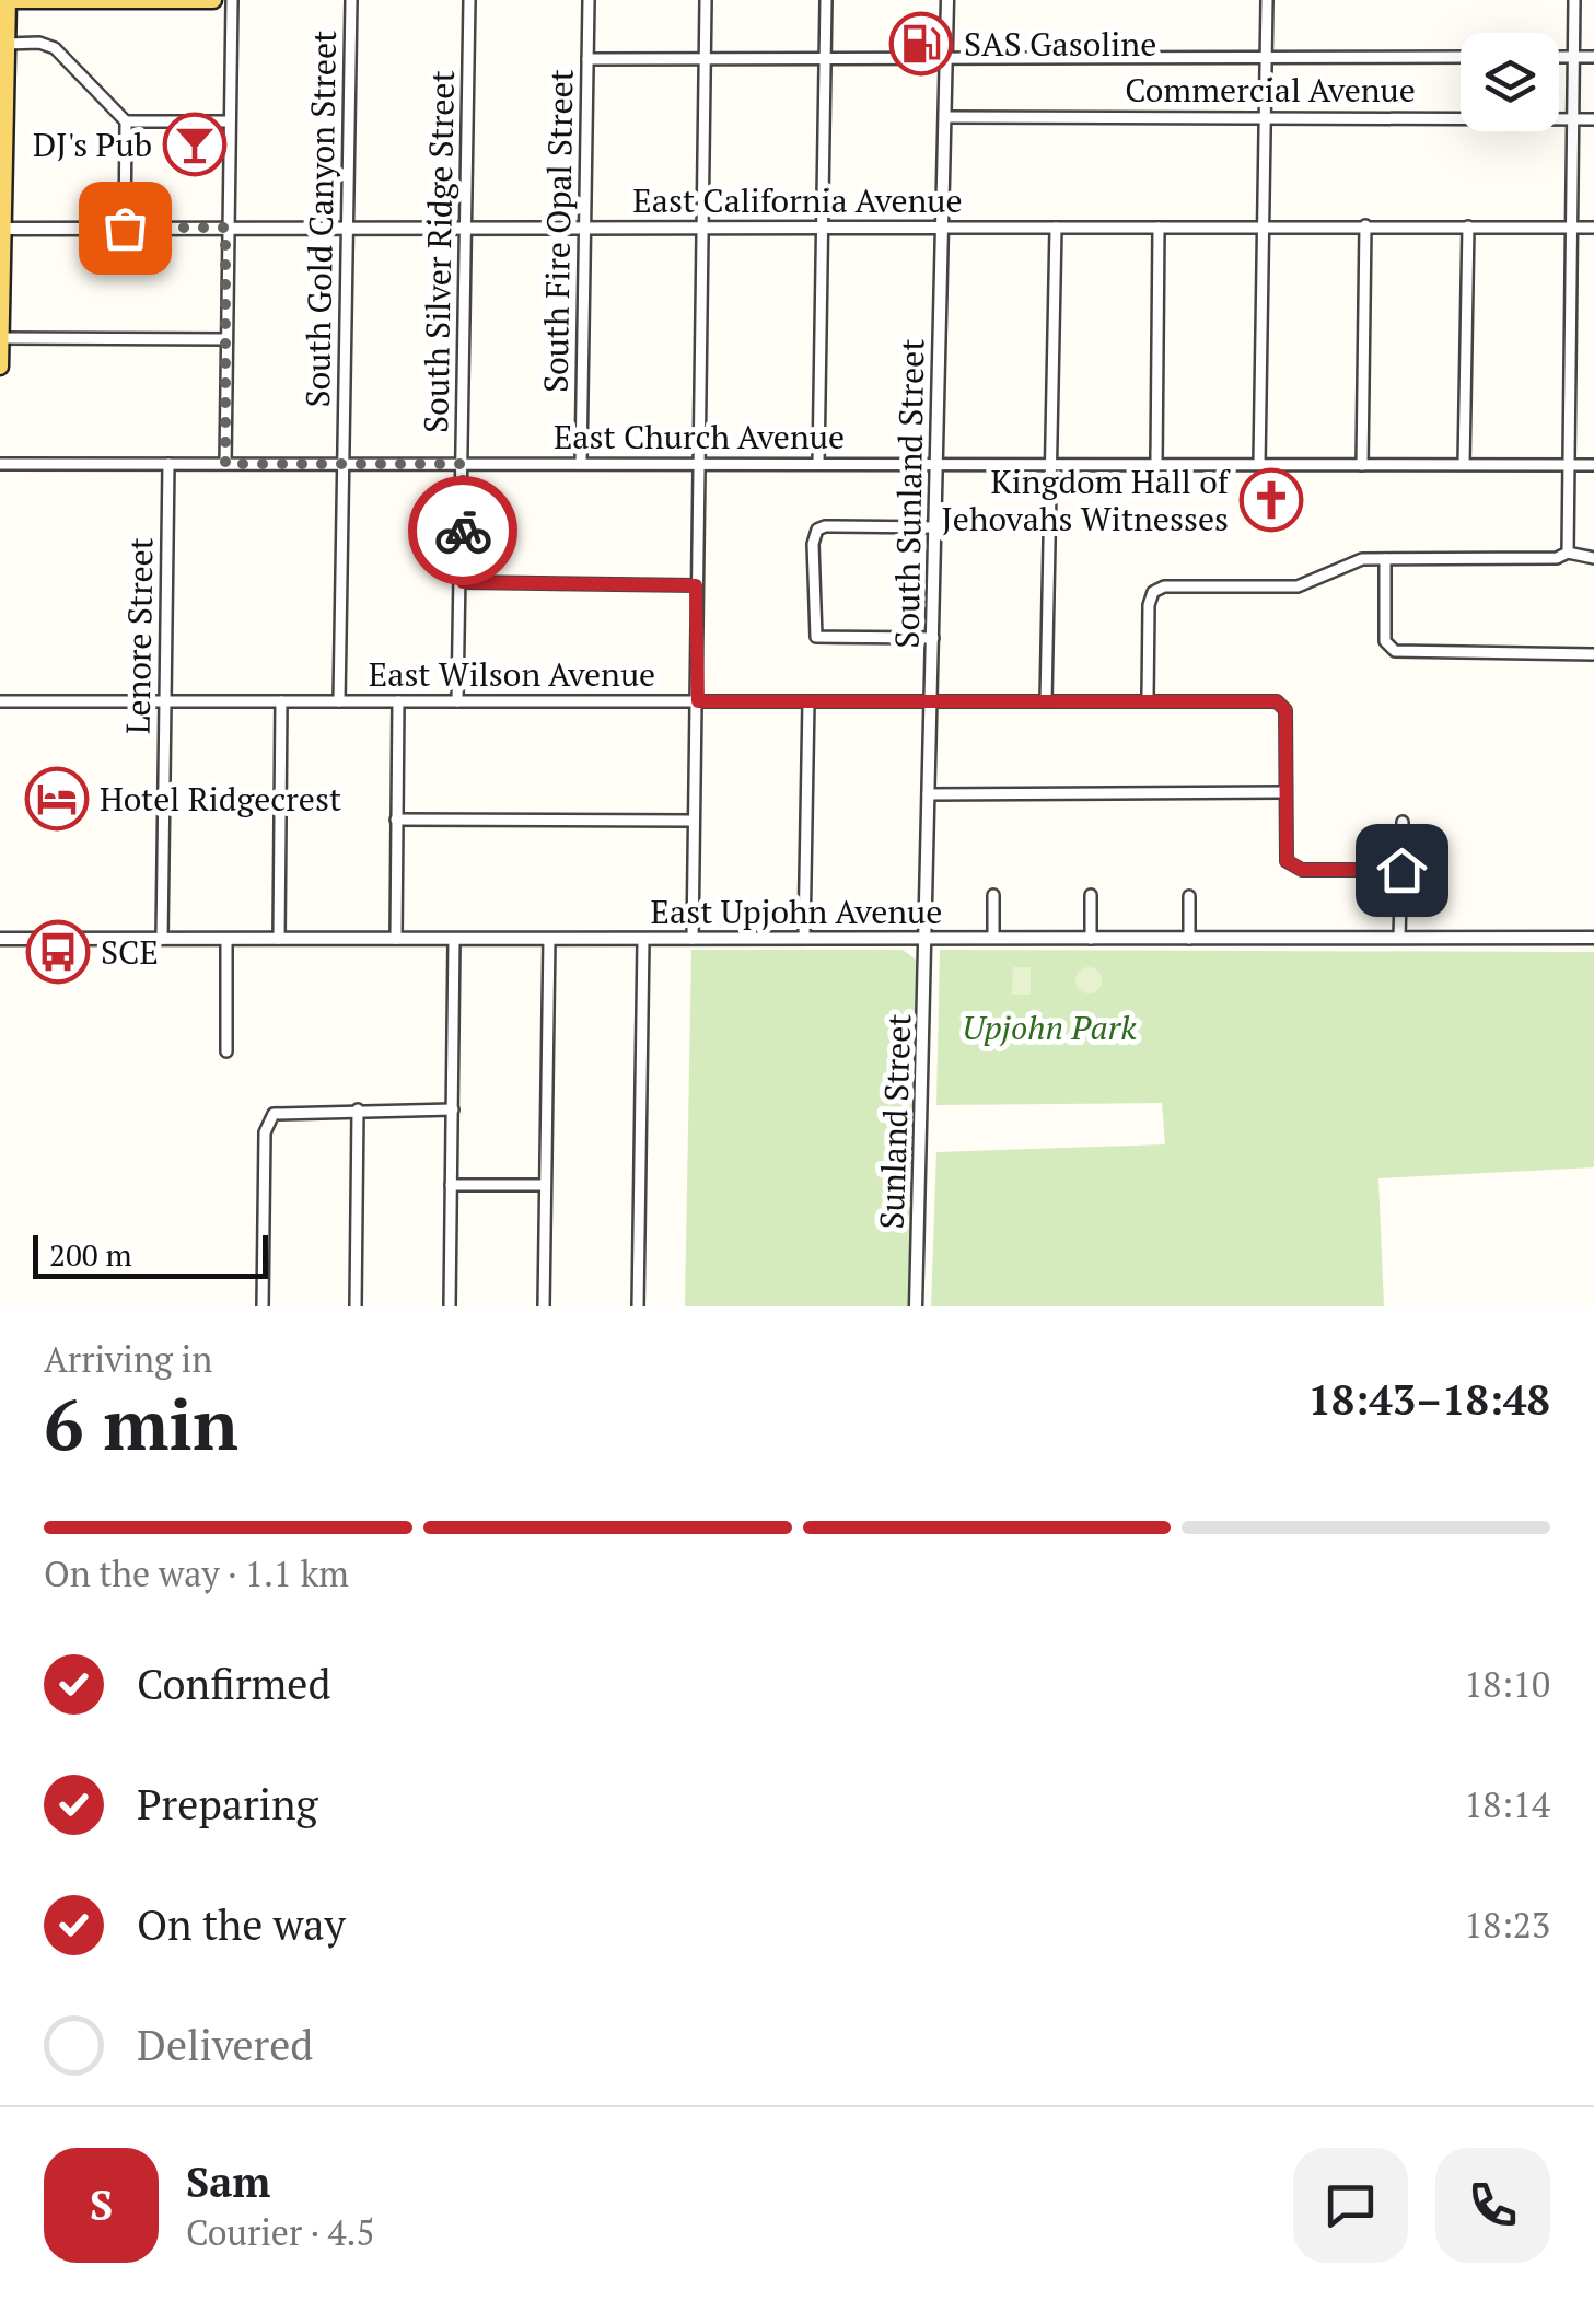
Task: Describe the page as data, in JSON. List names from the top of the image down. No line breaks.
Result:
{"streets":{"street":["Commercial Avenue","East California Avenue","South Gold Canyon Street","South Fire Opal Street","South Silver Ridge Street","East Church Avenue","South Sunland Street","Lenore Street","East Wilson Avenue","East Upjohn Avenue","Sunland Street"]},"crossings":[["Commercial Avenue","South Sunland Street"],["East California Avenue","South Gold Canyon Street"],["East California Avenue","South Fire Opal Street"],["East California Avenue","South Silver Ridge Street"],["East California Avenue","South Sunland Street"],["South Gold Canyon Street","East Church Avenue"],["South Gold Canyon Street","East Wilson Avenue"],["South Fire Opal Street","East Church Avenue"],["South Silver Ridge Street","East Church Avenue"],["South Silver Ridge Street","East Wilson Avenue"],["East Church Avenue","South Sunland Street"],["East Church Avenue","Lenore Street"],["South Sunland Street","East Wilson Avenue"],["South Sunland Street","East Upjohn Avenue"],["South Sunland Street","Sunland Street"],["Lenore Street","East Wilson Avenue"],["Lenore Street","East Upjohn Avenue"],["East Upjohn Avenue","Sunland Street"]],"parks":["Upjohn Park"],"places":{"fuel station":["SAS Gasoline"],"bar":["DJ's Pub"],"church":["Kingdom Hall of Jehovahs Witnesses"],"hotel":["Hotel Ridgecrest"],"bus stop":["SCE"]},"scale_bar":"200 m","page":{"scale":"200 m","heading":["6 min","Arriving in","18:43–18:48"],"panel":["Sam","Courier · 4.5"],"bar":"On the way · 1.1 km","list":[["Confirmed","18:10"],["Preparing","18:14"],["On the way","18:23"],"Delivered"],"round":"S"}}
